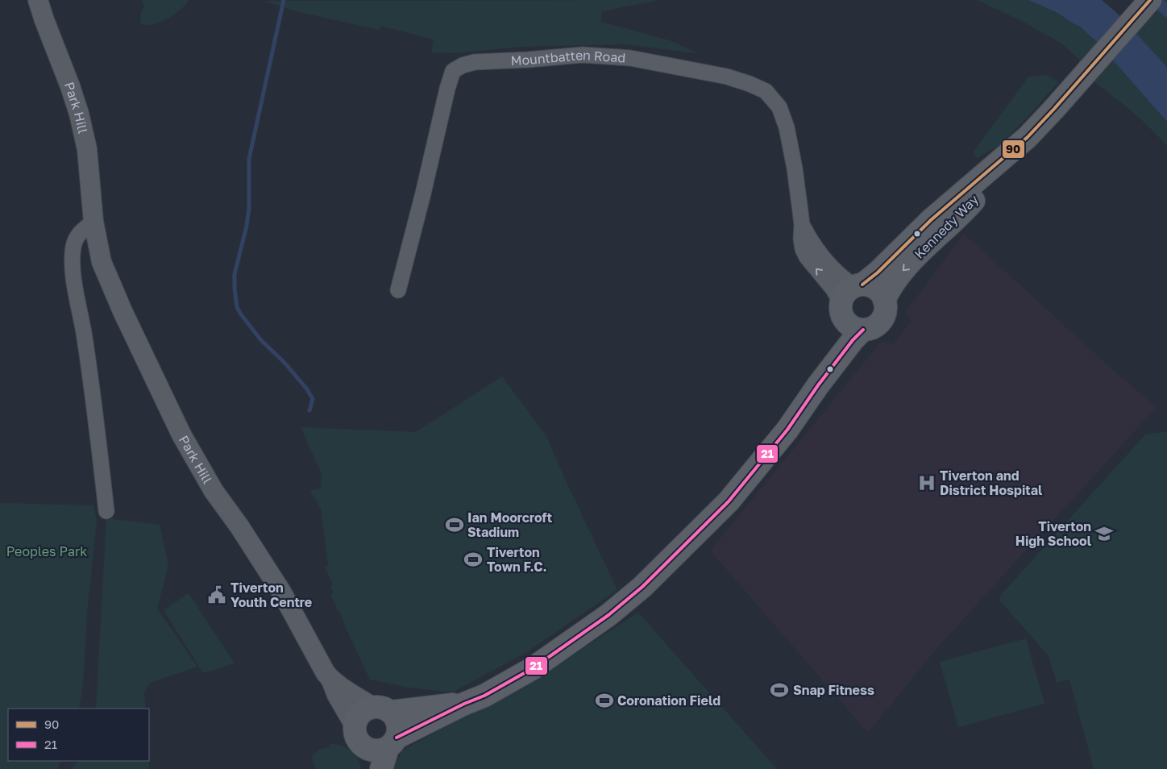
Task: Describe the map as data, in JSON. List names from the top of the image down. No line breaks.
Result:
{"streets":{"main road":["Kennedy Way"],"street":["Mountbatten Road","Park Hill"]},"crossings":[["Mountbatten Road","Kennedy Way"]],"parks":["Peoples Park"],"places":{"hospital":["Tiverton and District Hospital"],"sports":["Ian Moorcroft Stadium","Tiverton Town F.C.","Snap Fitness","Coronation Field"],"school or university":["Tiverton High School"],"public building":["Tiverton Youth Centre"]},"lines":["transit line 90","transit line 21"],"legend":["90","21"]}
